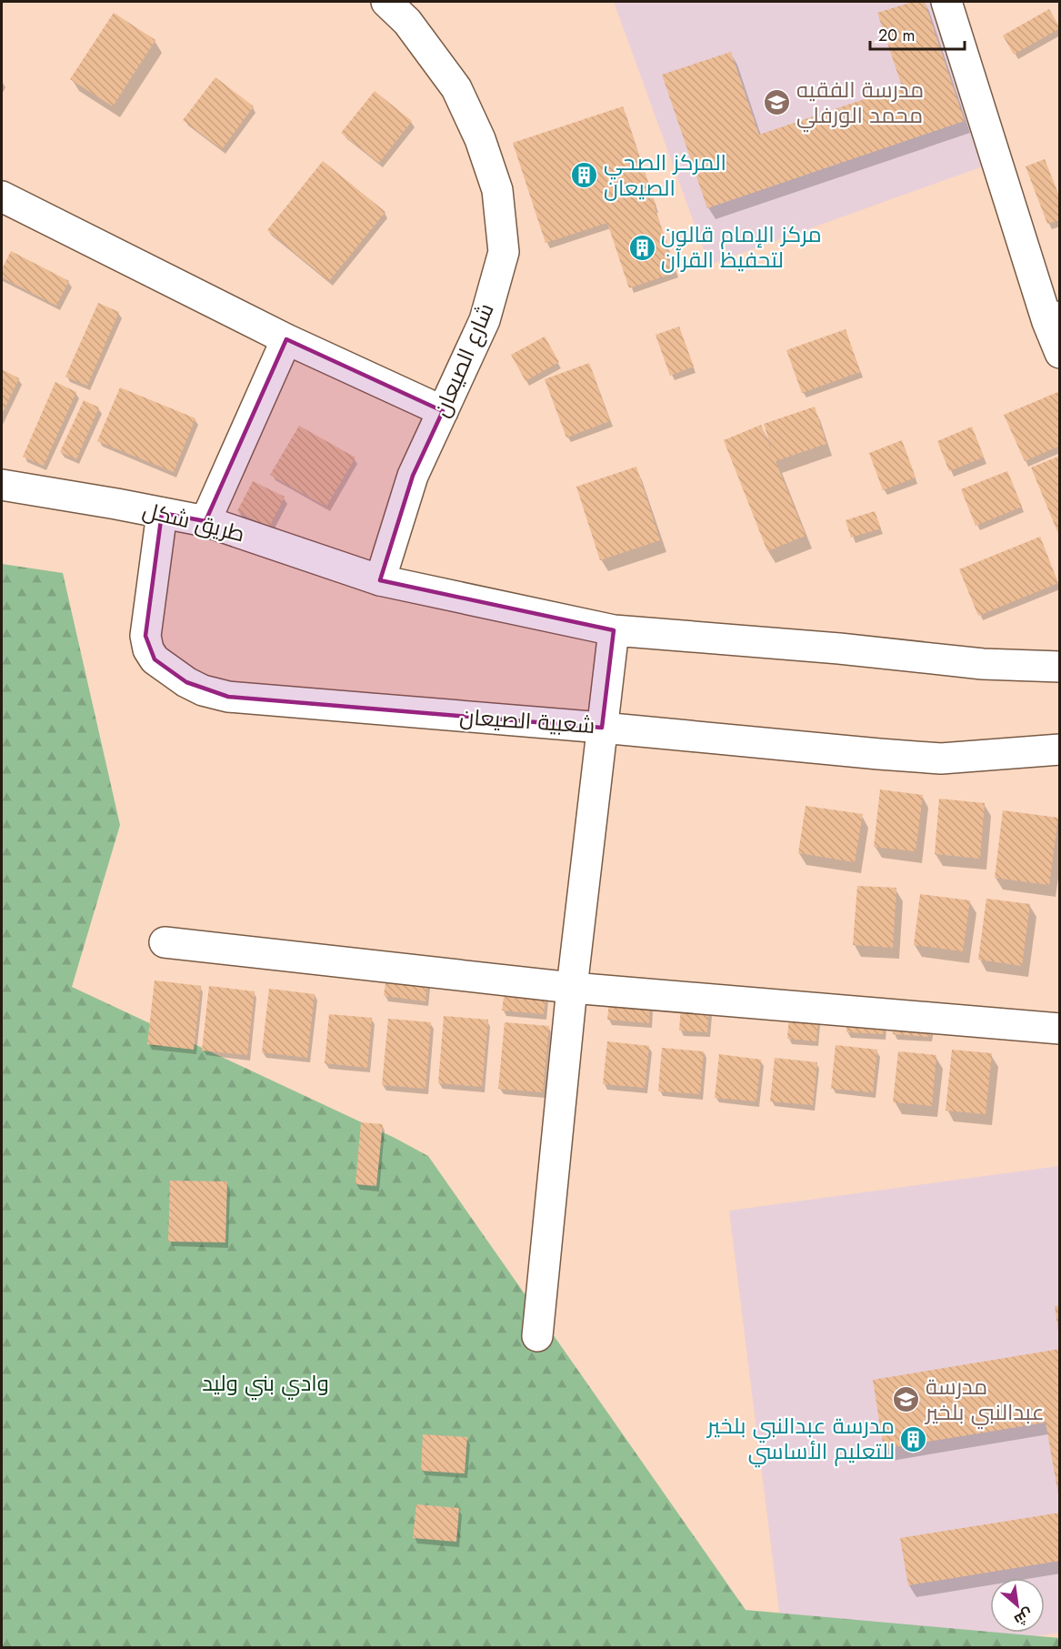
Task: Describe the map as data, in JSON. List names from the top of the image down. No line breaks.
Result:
{"streets":{"street":["شارع الصيعان","طريق شكل","شعبية الصيعان"]},"crossings":[["شارع الصيعان","طريق شكل"],["طريق شكل","شعبية الصيعان"]],"parks":["وادي بني وليد"],"places":{"school or university":["مدرسة الفقيه محمد الورفلي","مدرسة عبدالنبي بلخير"],"building":["المركز الصحي الصيعان","مركز الإمام قالون لتحفيظ القرآن","مدرسة عبدالنبي بلخير للتعليم الأساسي"]},"scale_bar":"20 m","north":"bottom right"}
